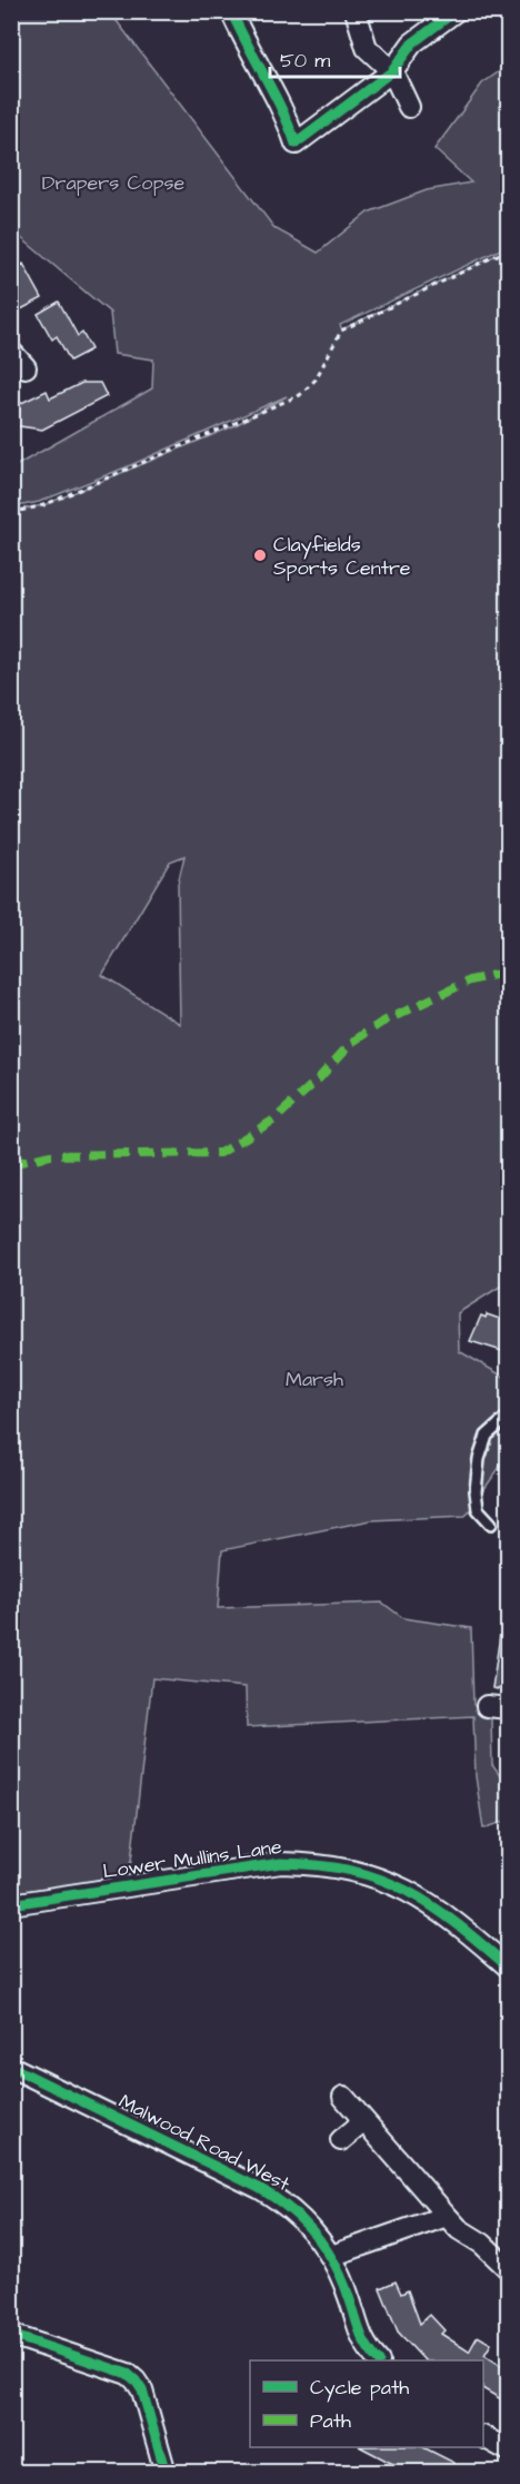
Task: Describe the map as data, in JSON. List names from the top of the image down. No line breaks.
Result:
{"streets":{"street":["Lower Mullins Lane","Malwood Road West"]},"parks":["Drapers Copse","Marsh"],"places":["Clayfields Sports Centre"],"legend":["Cycle path","Path"],"scale_bar":"50 m"}
